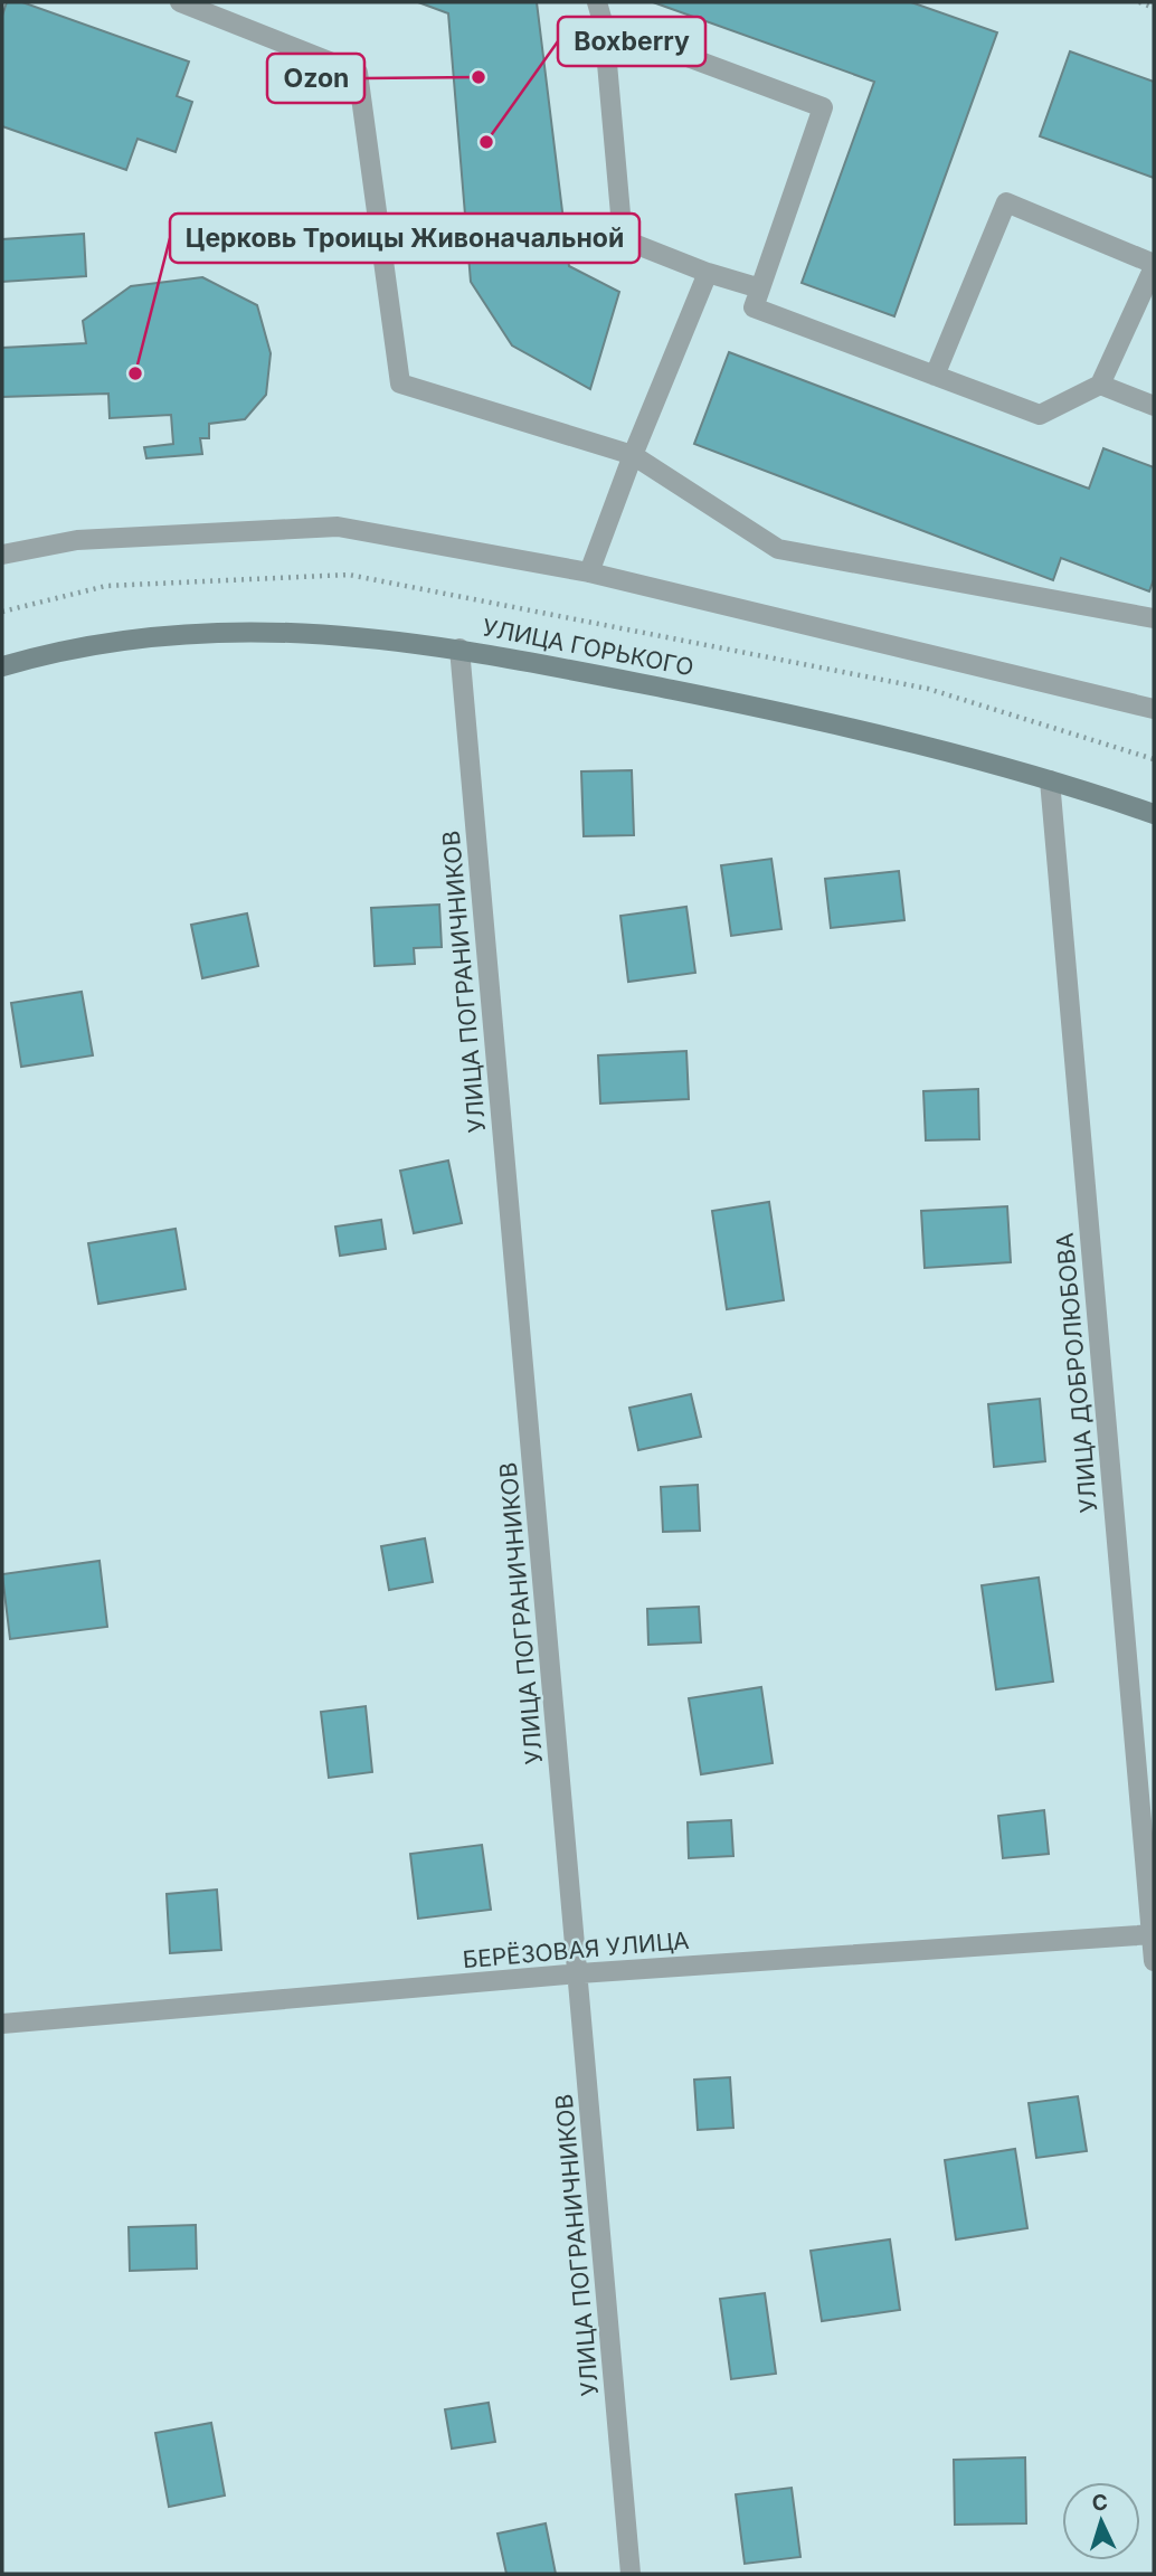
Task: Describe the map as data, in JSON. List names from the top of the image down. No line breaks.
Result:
{"streets":{"main road":["УЛИЦА ГОРЬКОГО"],"street":["УЛИЦА ПОГРАНИЧНИКОВ","УЛИЦА ДОБРОЛЮБОВА","БЕРЁЗОВАЯ УЛИЦА"]},"crossings":[["УЛИЦА ГОРЬКОГО","УЛИЦА ПОГРАНИЧНИКОВ"],["УЛИЦА ГОРЬКОГО","УЛИЦА ДОБРОЛЮБОВА"],["УЛИЦА ПОГРАНИЧНИКОВ","БЕРЁЗОВАЯ УЛИЦА"],["УЛИЦА ДОБРОЛЮБОВА","БЕРЁЗОВАЯ УЛИЦА"]],"places":["Ozon","Boxberry","Церковь Троицы Живоначальной"],"north":"top"}
